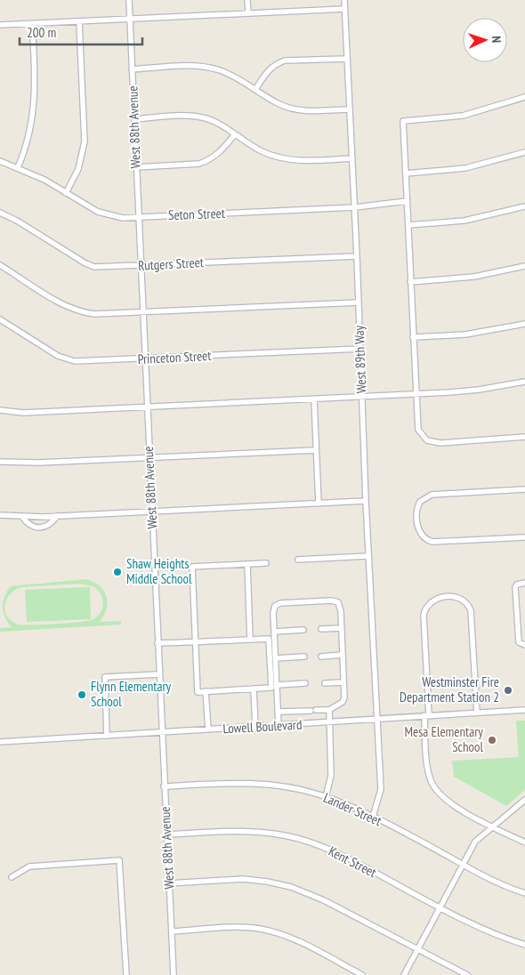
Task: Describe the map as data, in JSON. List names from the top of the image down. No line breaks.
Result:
{"streets":{"street":["West 88th Avenue","Seton Street","Rutgers Street","Princeton Street","West 89th Way","Lowell Boulevard","Lander Street","Kent Street"]},"crossings":[["West 88th Avenue","Seton Street"],["West 88th Avenue","Rutgers Street"],["West 88th Avenue","Princeton Street"],["West 88th Avenue","Lowell Boulevard"],["West 88th Avenue","Lander Street"],["West 88th Avenue","Kent Street"],["Seton Street","West 89th Way"],["Rutgers Street","West 89th Way"],["Princeton Street","West 89th Way"],["West 89th Way","Lowell Boulevard"],["West 89th Way","Lander Street"]],"places":["Shaw Heights Middle School","Westminster Fire Department Station 2","Flynn Elementary School","Mesa Elementary School"],"scale_bar":"200 m","north":"right"}
